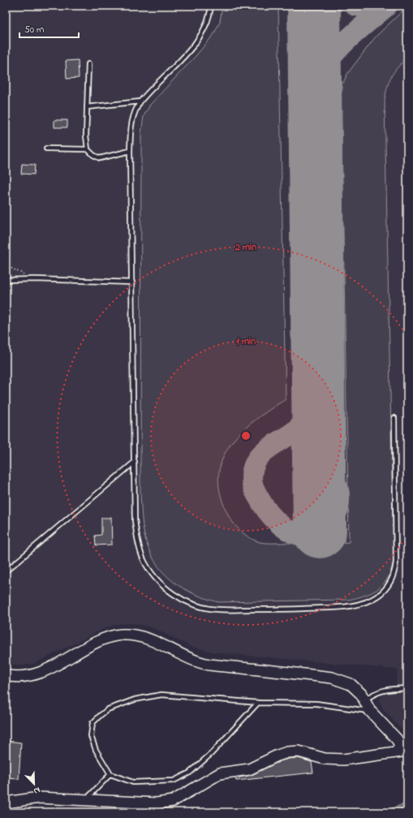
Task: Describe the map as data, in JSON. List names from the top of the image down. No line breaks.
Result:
{"scale_bar":"50 m","north":"bottom right","rings":["2 min","1 min"]}
